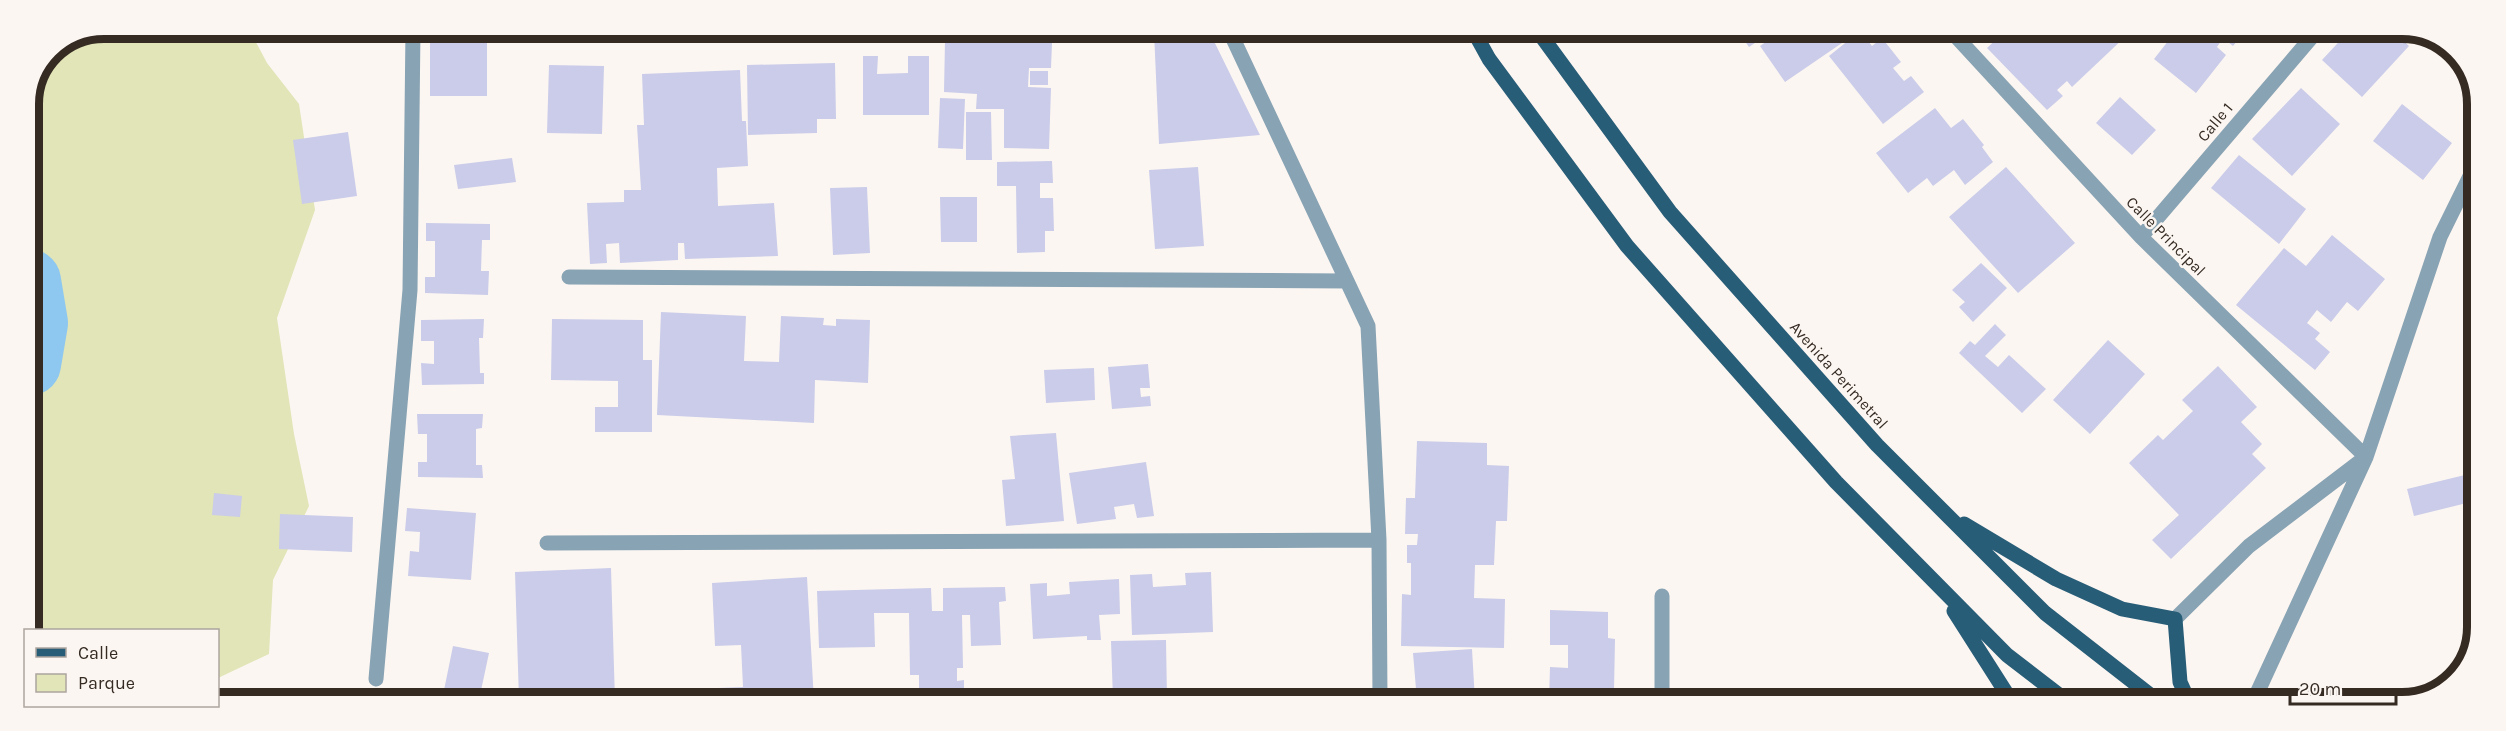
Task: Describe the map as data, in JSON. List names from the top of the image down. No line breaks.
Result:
{"streets":{"main road":["Avenida Perimetral"],"street":["Calle 1","Calle Principal"]},"crossings":[["Calle 1","Calle Principal"]],"legend":["Calle","Parque"],"scale_bar":"20 m"}
